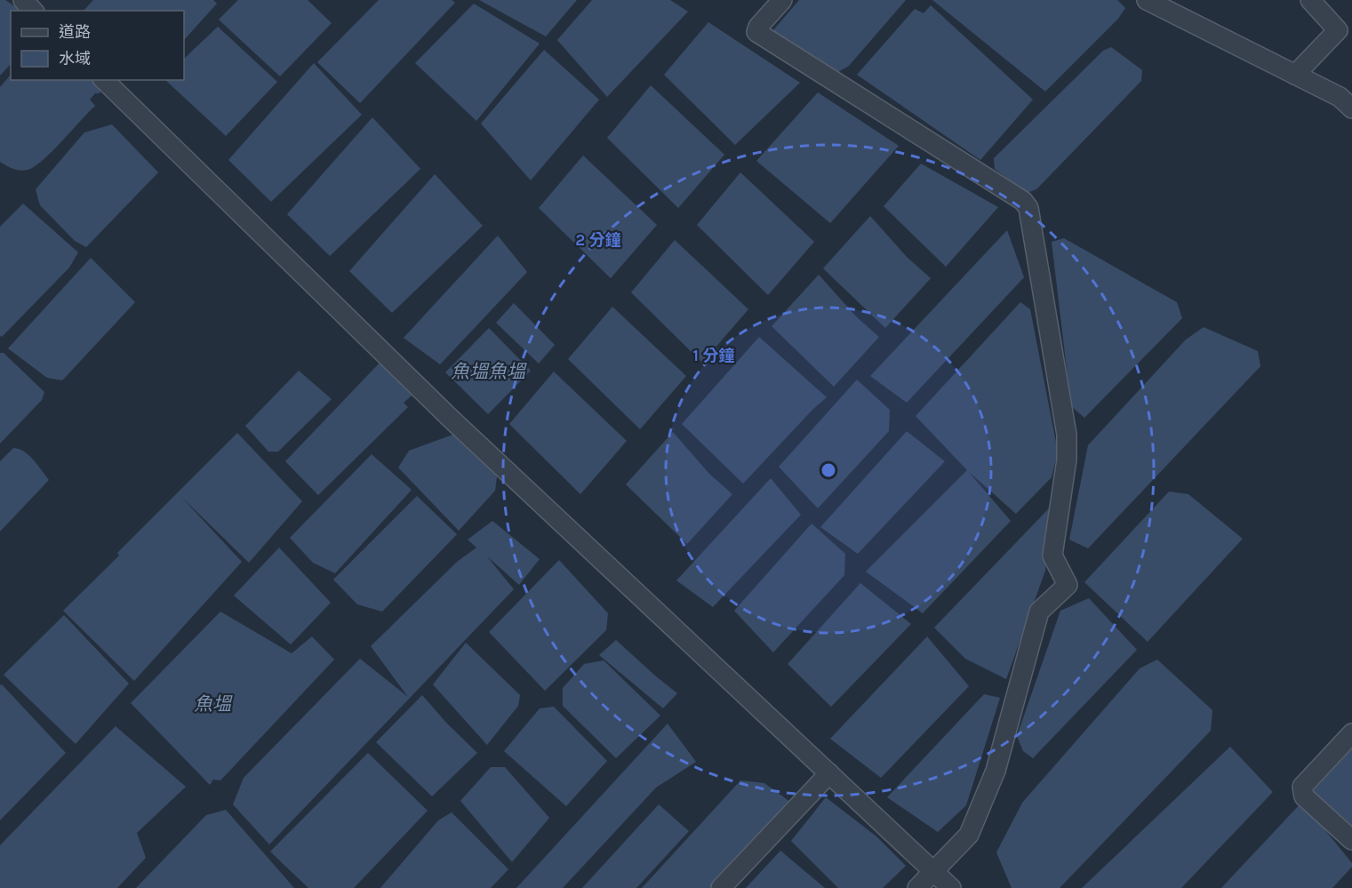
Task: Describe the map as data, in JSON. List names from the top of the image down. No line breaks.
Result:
{"water":["魚塭魚塭","魚塭"],"legend":["道路","水域"],"rings":["2 分鐘","1 分鐘"]}
